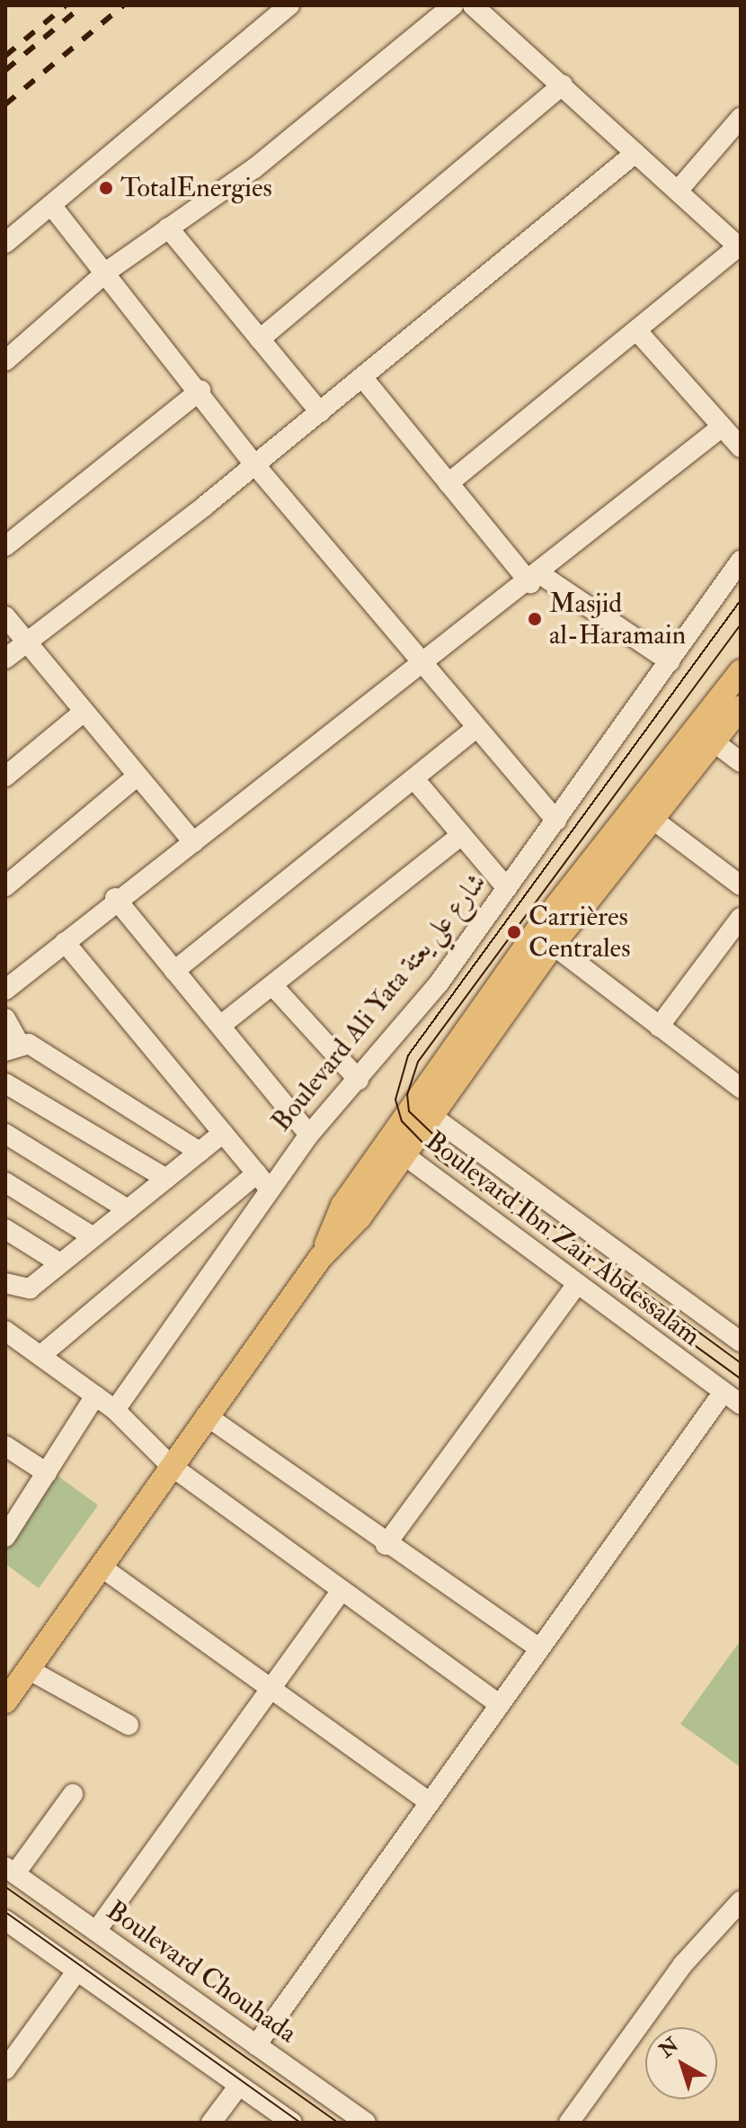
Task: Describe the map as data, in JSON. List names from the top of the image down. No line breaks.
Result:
{"streets":{"street":["Boulevard Ali Yata شارع علي يعتة","Boulevard Ibn Zair Abdessalam","Boulevard Chouhada"]},"places":["TotalEnergies","Masjid al-Haramain","Carrières Centrales"],"north":"top left"}
